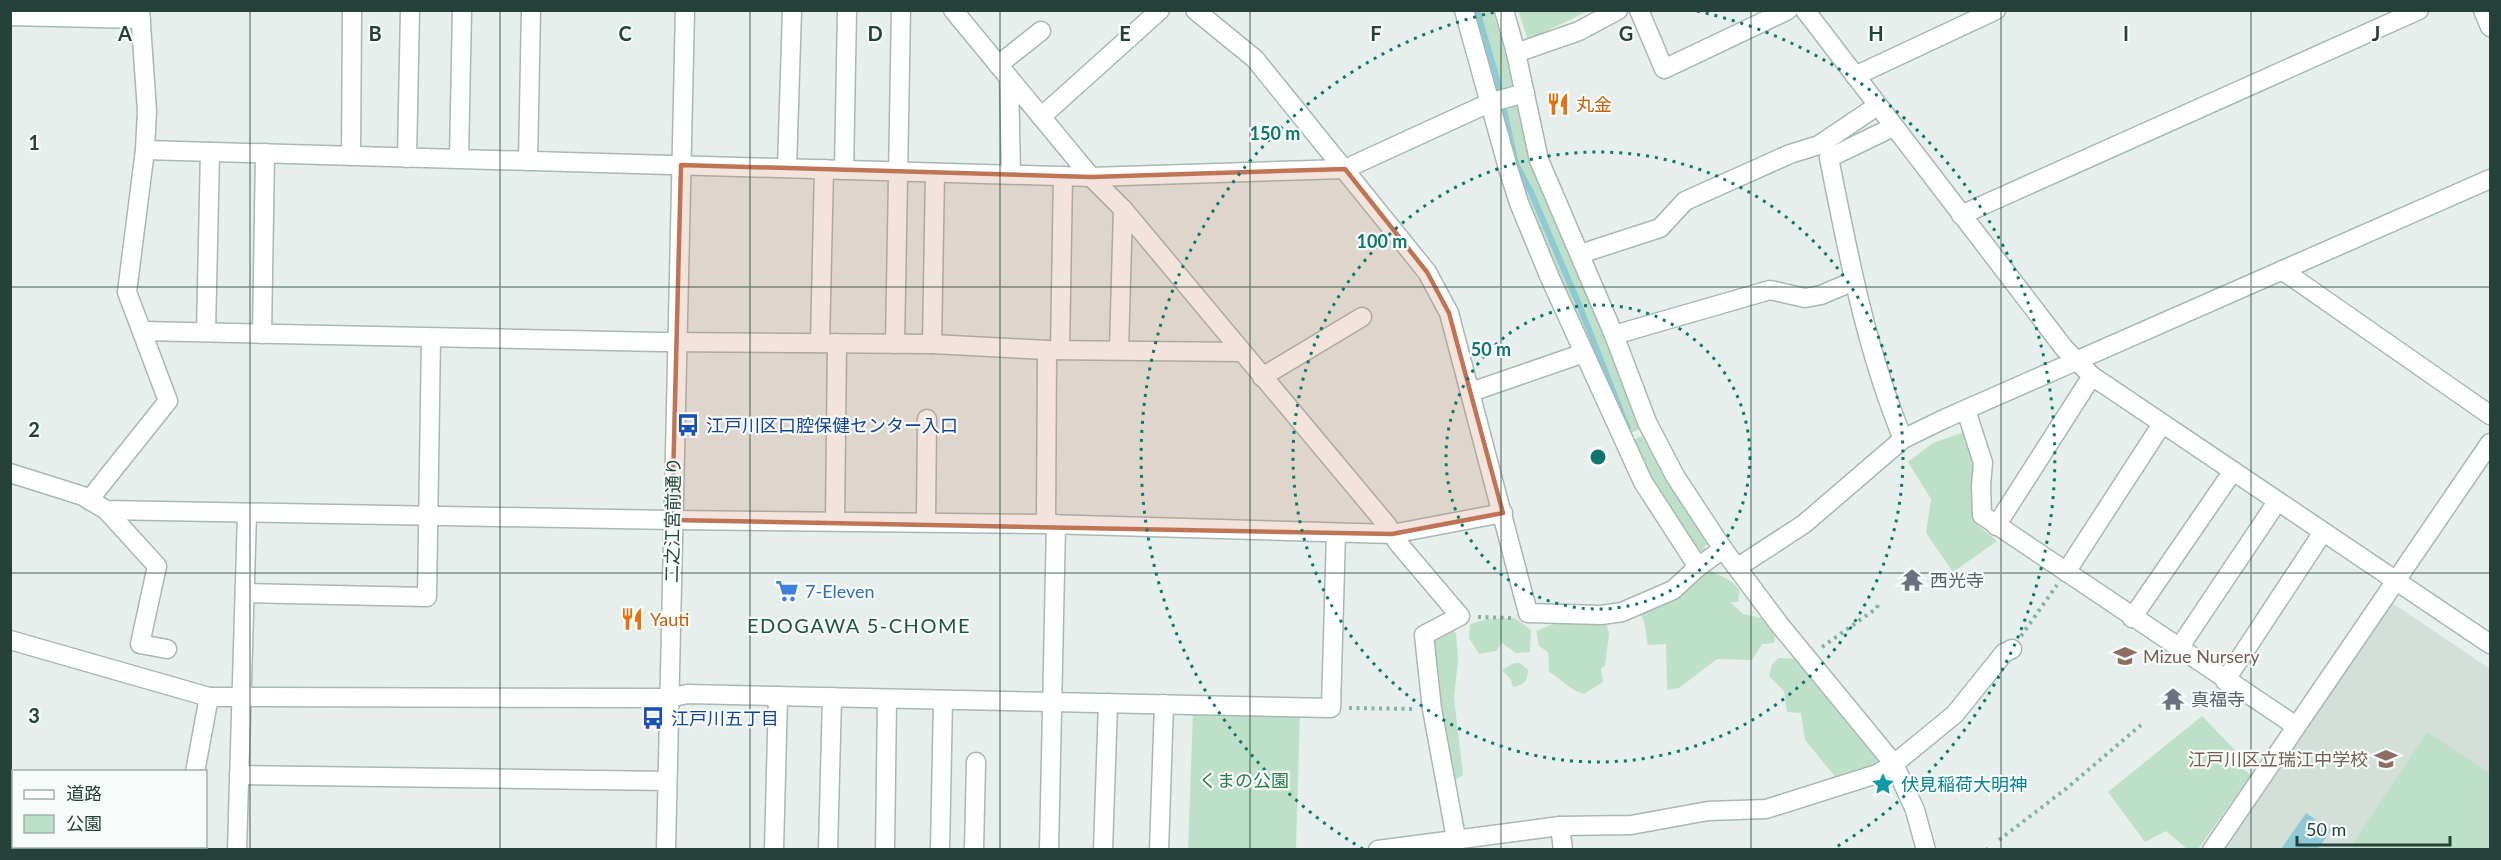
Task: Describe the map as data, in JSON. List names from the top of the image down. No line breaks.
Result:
{"streets":{"street":["二之江宮前通り"]},"districts":["EDOGAWA 5-CHOME"],"parks":["くまの公園"],"places":{"restaurant":["丸金","Yauti"],"bus stop":["江戸川区口腔保健センター入口","江戸川五丁目"],"temple":["西光寺","真福寺"],"supermarket":["7-Eleven"],"school or university":["Mizue Nursery","江戸川区立瑞江中学校"],"place":["伏見稲荷大明神"]},"legend":["道路","公園"],"scale_bar":"50 m","grid":{"columns":["A","B","C","D","E","F","G","H","I","J"],"rows":["1","2","3"]},"rings":["150 m","100 m","50 m"]}
